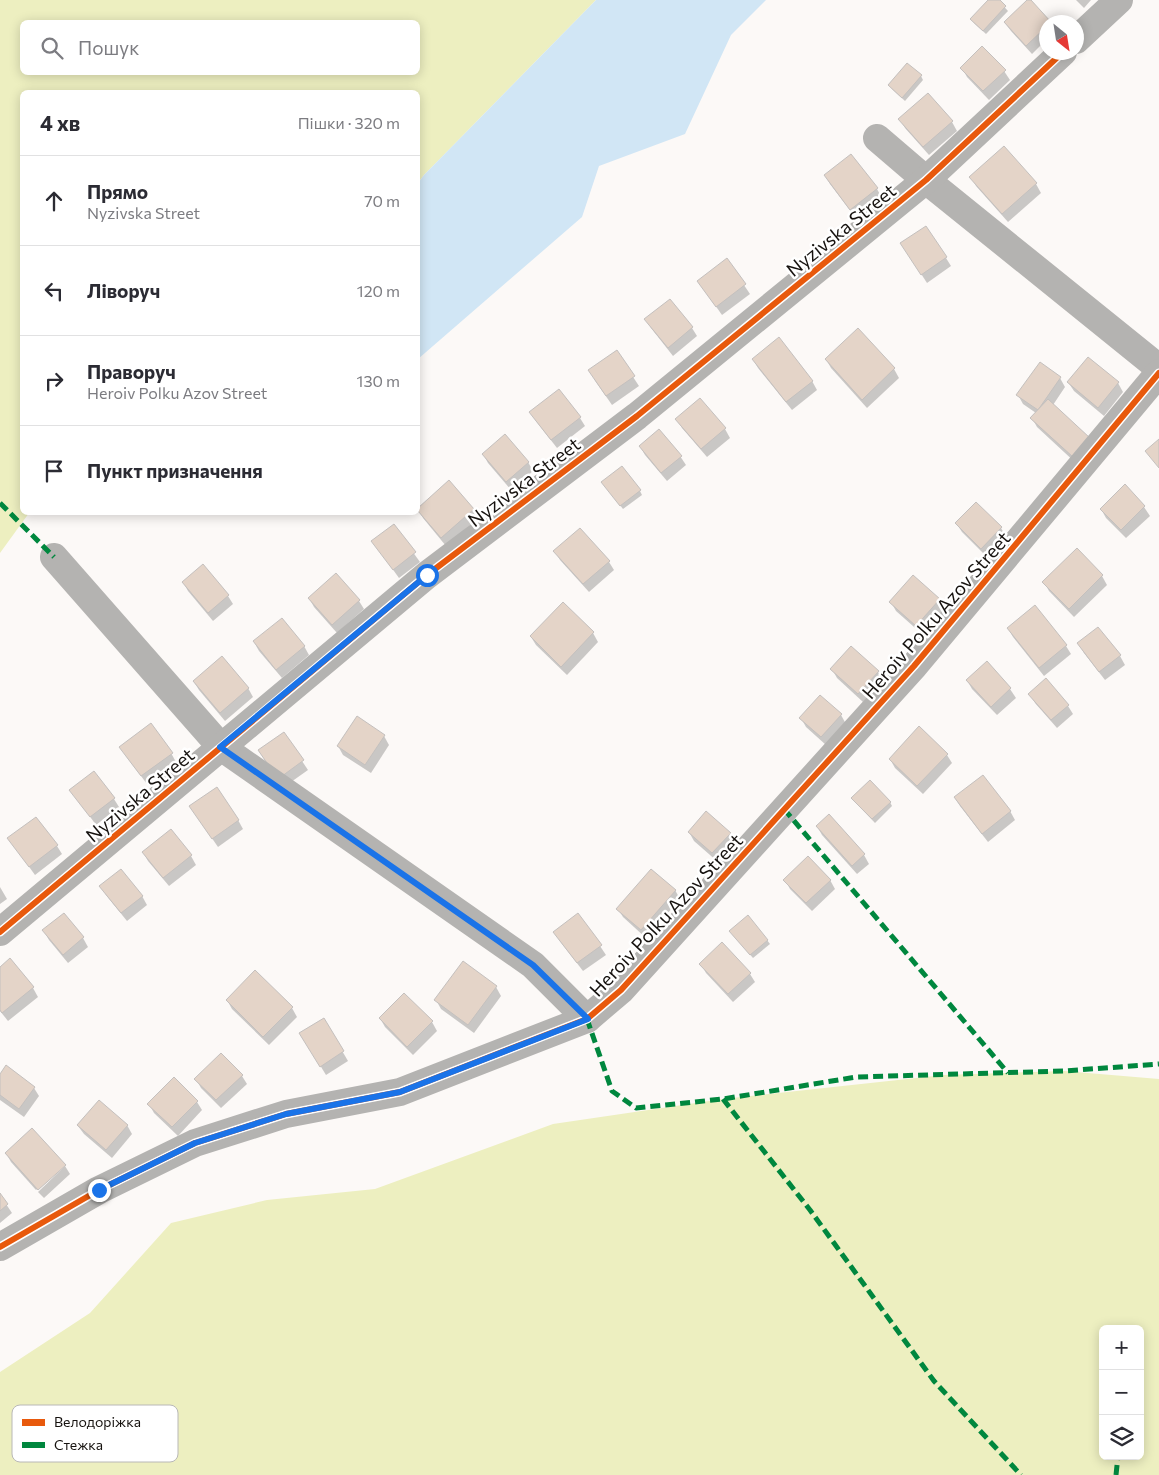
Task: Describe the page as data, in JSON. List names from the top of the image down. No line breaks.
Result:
{"streets":{"street":["Nyzivska Street","Heroiv Polku Azov Street"]},"legend":["Велодоріжка","Стежка"],"north":"bottom right","page":{"search":"Пошук","heading":["4 хв","Пішки · 320 m"],"list":[["Прямо","Nyzivska Street","70 m"],["Ліворуч","120 m"],["Праворуч","Heroiv Polku Azov Street","130 m"],"Пункт призначення"],"map_buttons":["+","−"]}}
